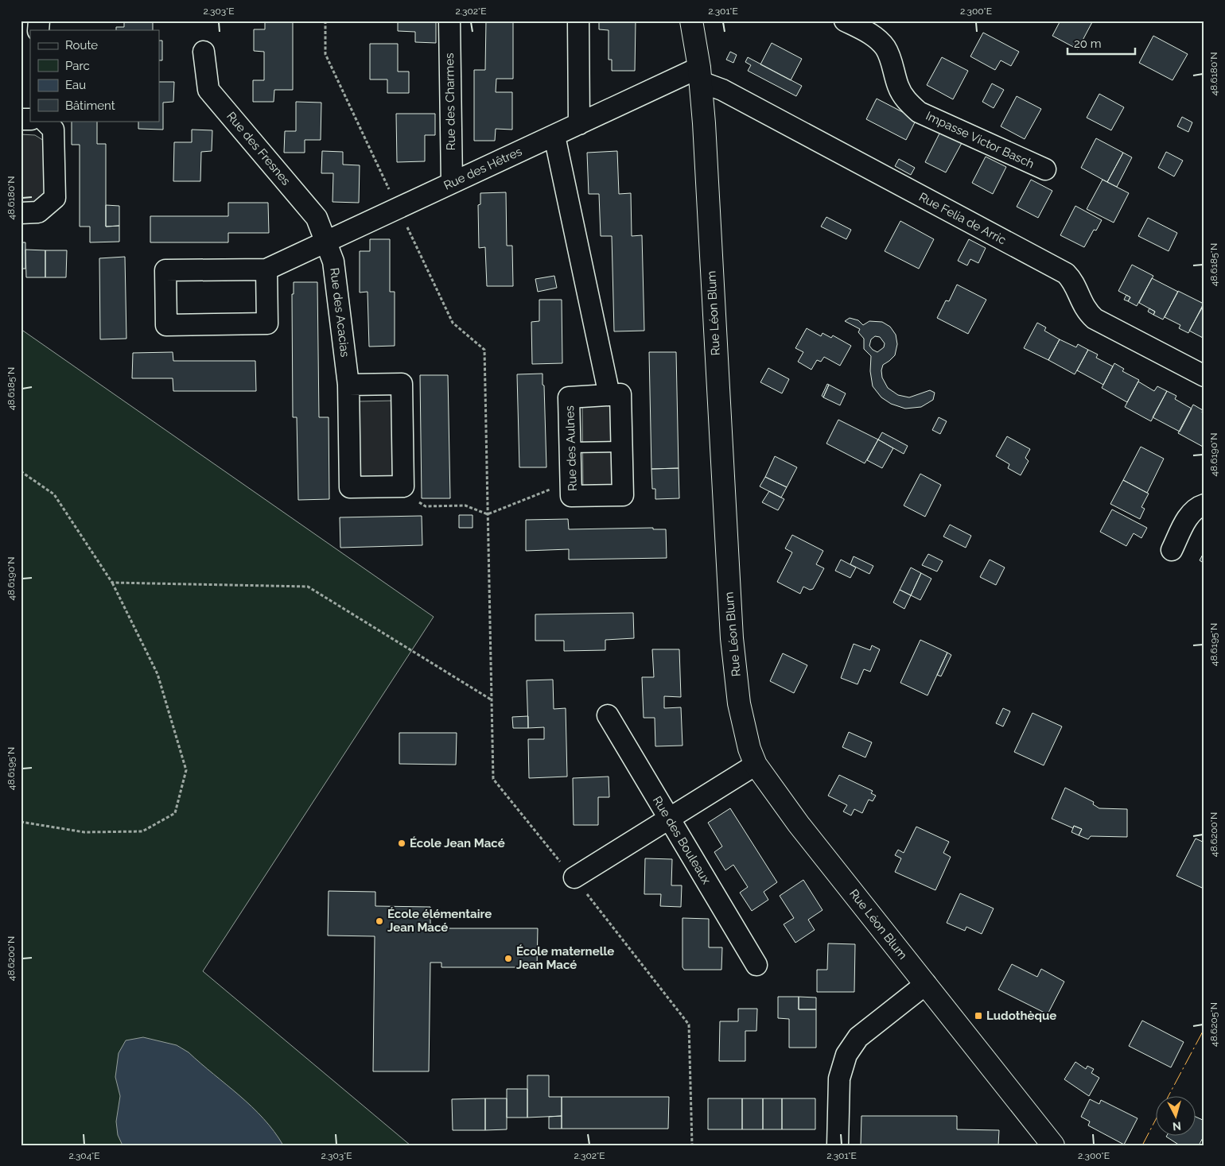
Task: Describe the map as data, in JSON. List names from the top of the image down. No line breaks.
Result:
{"streets":{"main road":["Rue Léon Blum"],"street":["Rue des Charmes","Impasse Victor Basch","Rue des Fresnes","Rue des Hêtres","Rue Felia de Arric","Rue des Acacias","Rue des Aulnes","Rue des Bouleaux"]},"crossings":[["Rue des Charmes","Rue des Hêtres"],["Rue des Fresnes","Rue des Hêtres"],["Rue des Fresnes","Rue des Acacias"],["Rue des Hêtres","Rue Felia de Arric"],["Rue des Hêtres","Rue des Acacias"],["Rue des Hêtres","Rue Léon Blum"],["Rue Felia de Arric","Rue Léon Blum"]],"places":{"other":["École Jean Macé","École élémentaire Jean Macé","École maternelle Jean Macé"],"transit":["Ludothèque"]},"legend":["Route","Parc","Eau","Bâtiment"],"scale_bar":"20 m","north":"bottom","coordinates":["2.303°E","2.302°E","2.301°E","2.300°E","48.6180°N","48.6185°N","48.6190°N","48.6195°N","48.6200°N","48.6205°N","2.304°E"]}
